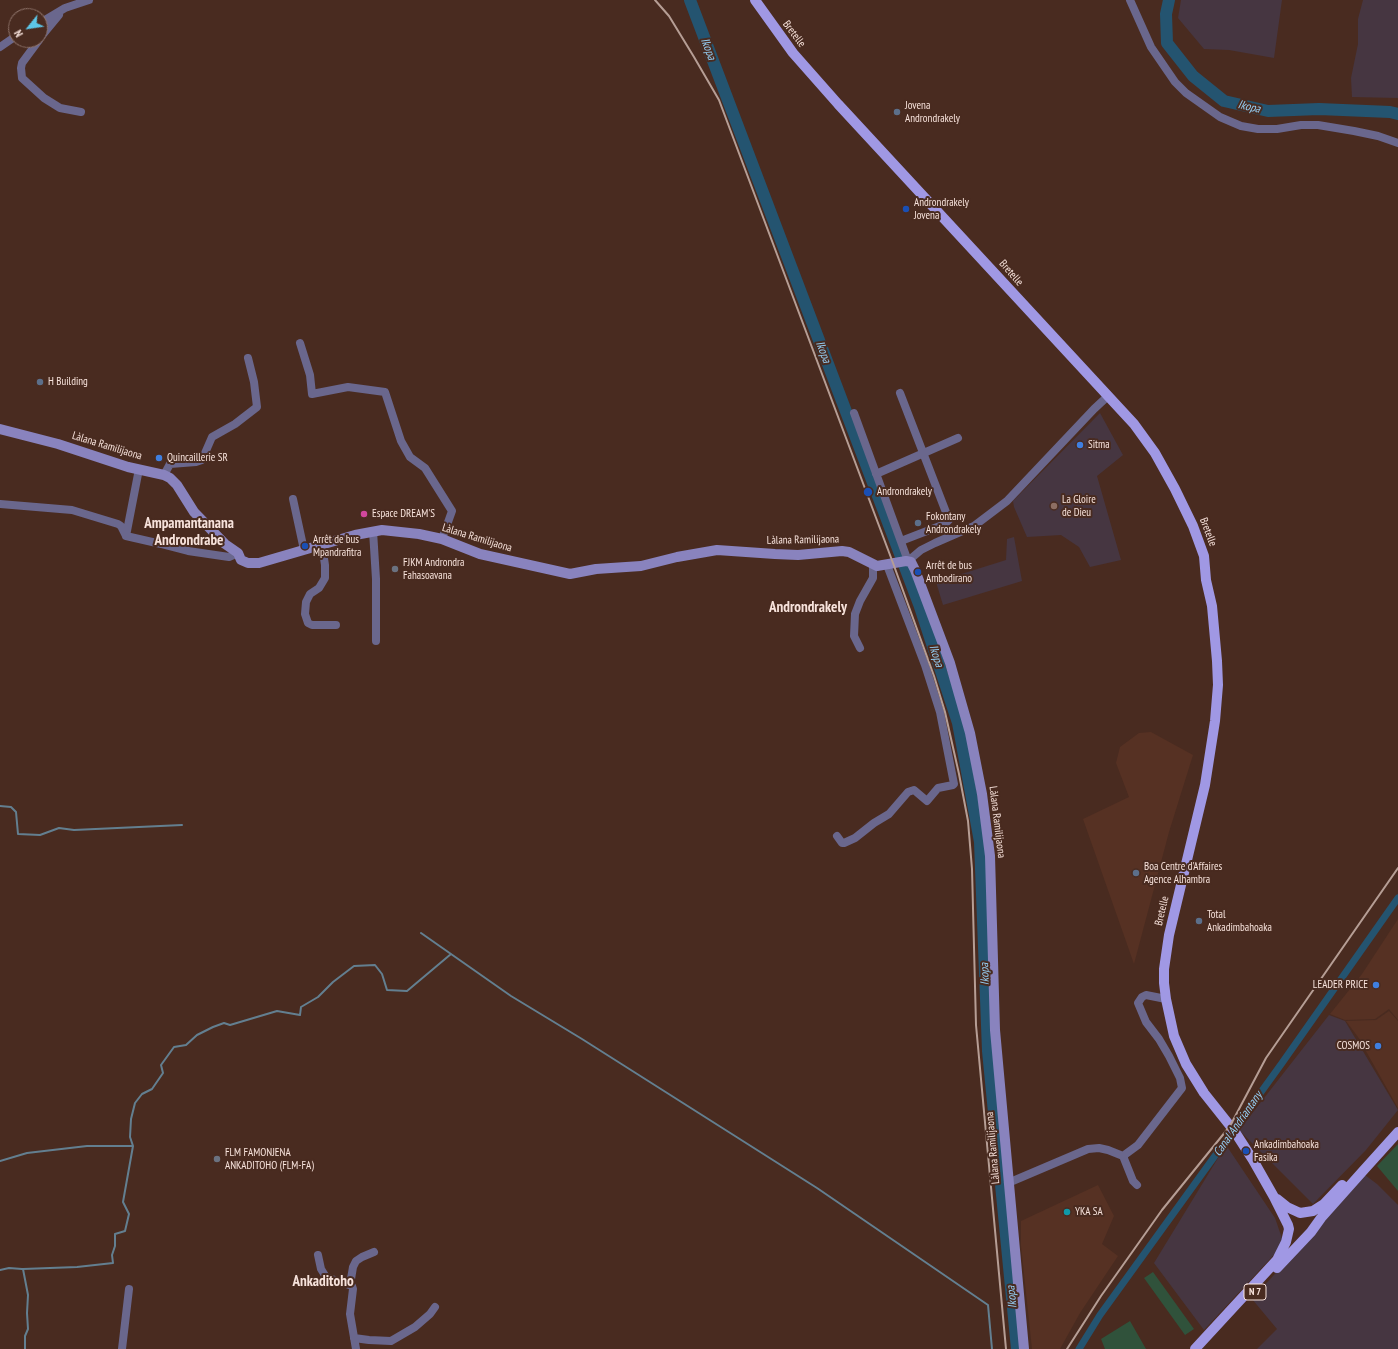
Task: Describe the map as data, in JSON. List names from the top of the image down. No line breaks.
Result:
{"streets":{"main road":["Bretelle","N 7"],"street":["Làlana Ramilijaona"]},"crossings":[["Bretelle","N 7"]],"districts":["Ampamantanana Androndrabe","Androndrakely","Ankaditoho"],"water":["Ikopa","Canal Andriantany"],"places":["Jovena Androndrakely","Androndrakely Jovena","H Building","Sitma","Quincaillerie SR","Androndrakely","La Gloire de Dieu","Espace DREAM'S","Fokontany Androndrakely","Arrêt de bus Mpandrafitra","FJKM Androndra Fahasoavana","Arrêt de bus Ambodirano","Boa Centre d'Affaires Agence Alhambra","Total Ankadimbahoaka","LEADER PRICE","COSMOS","Ankadimbahoaka Fasika","FLM FAMONJENA ANKADITOHO (FLM-FA)","YKA SA"],"north":"bottom left"}
